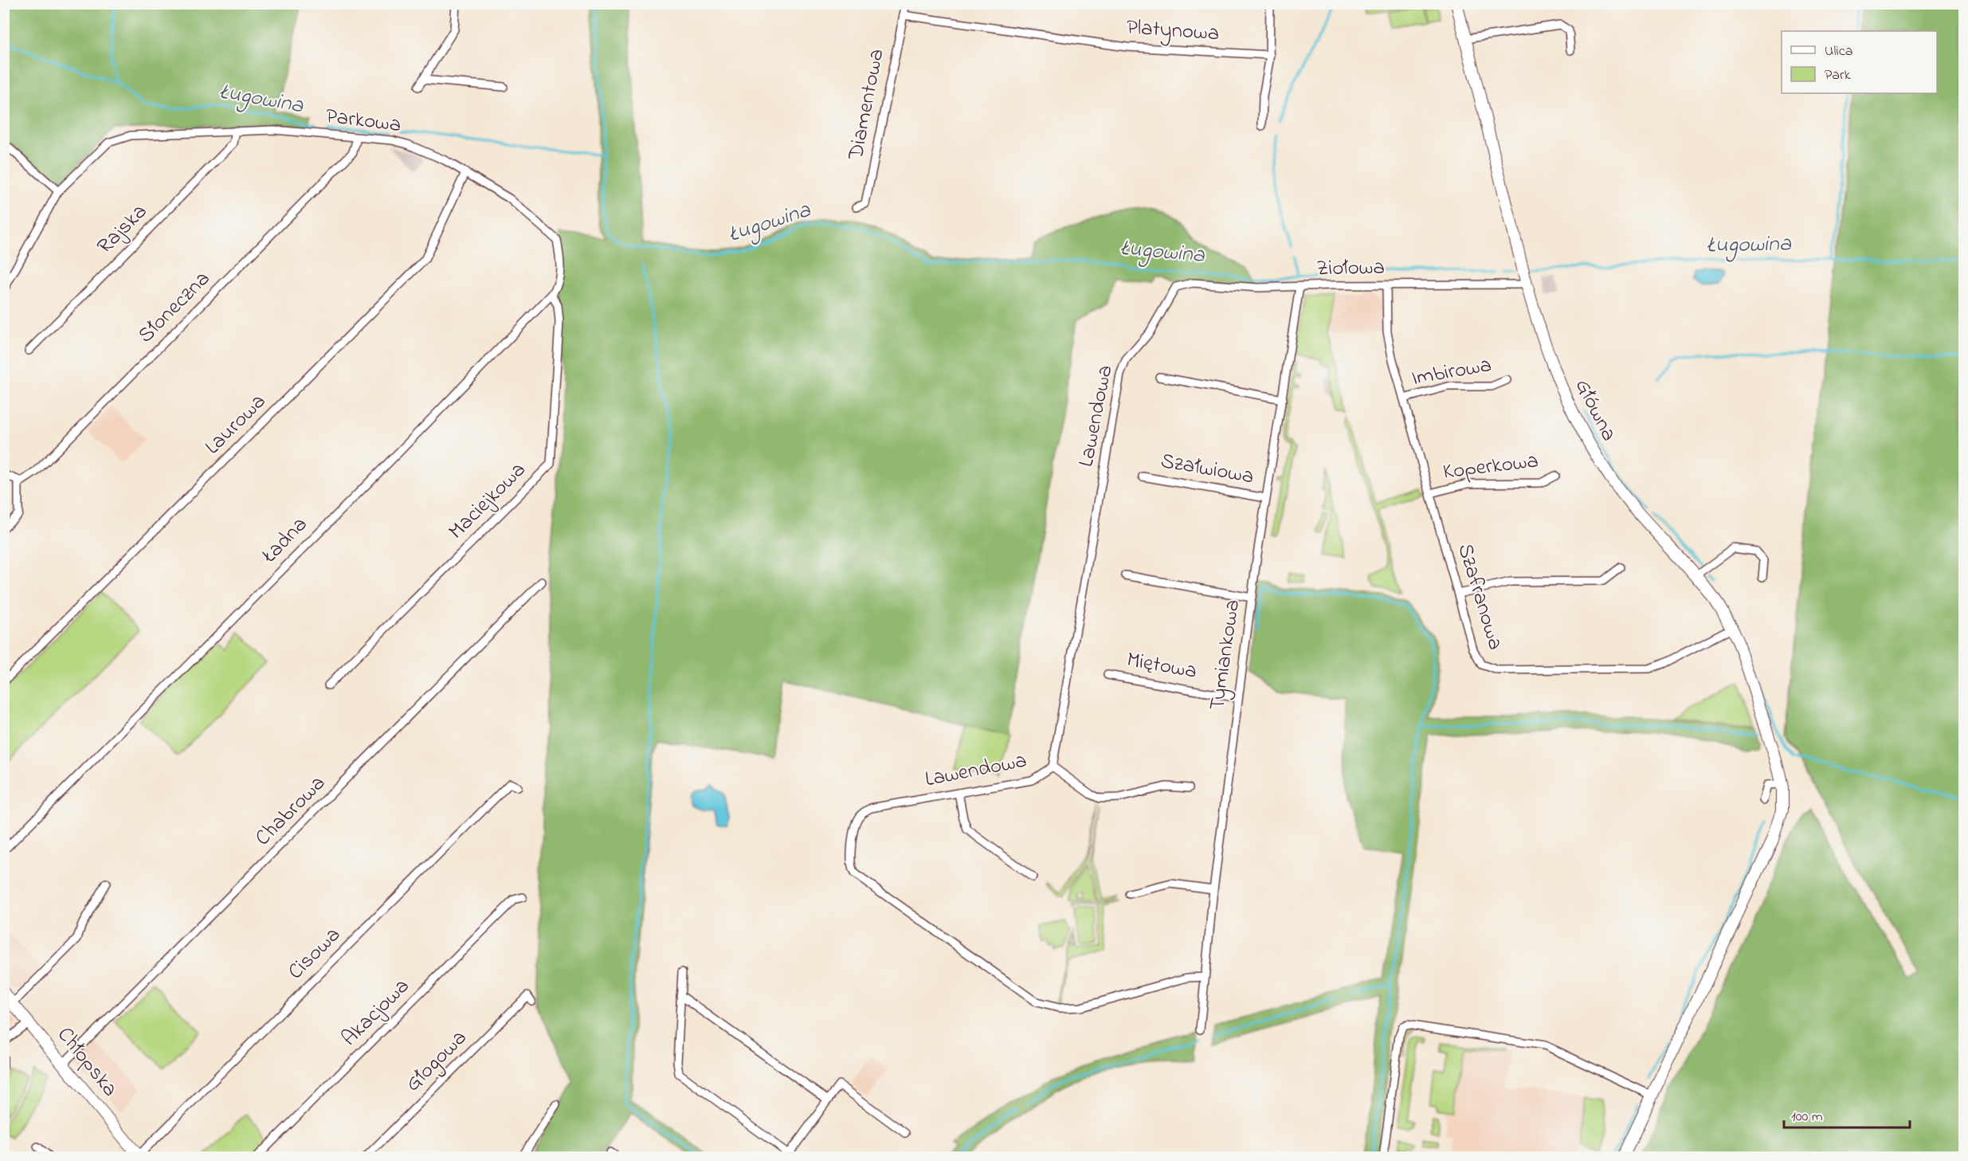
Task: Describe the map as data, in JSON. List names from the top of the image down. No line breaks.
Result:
{"streets":{"street":["Platynowa","Diamentowa","Parkowa","Rajska","Ziołowa","Słoneczna","Imbirowa","Główna","Lawendowa","Laurowa","Koperkowa","Szałwiowa","Maciejkowa","Ładna","Szafranowa","Tymiankowa","Miętowa","Chabrowa","Cisowa","Akacjowa","Głogowa","Chłopska"]},"crossings":[["Platynowa","Diamentowa"],["Parkowa","Rajska"],["Parkowa","Słoneczna"],["Parkowa","Laurowa"],["Parkowa","Ładna"],["Ziołowa","Główna"],["Ziołowa","Lawendowa"],["Ziołowa","Szafranowa"],["Ziołowa","Tymiankowa"],["Imbirowa","Szafranowa"],["Główna","Szafranowa"],["Lawendowa","Tymiankowa"],["Koperkowa","Szafranowa"],["Szałwiowa","Tymiankowa"],["Maciejkowa","Ładna"],["Tymiankowa","Miętowa"],["Chabrowa","Chłopska"],["Cisowa","Chłopska"]],"water":["Ługowina"],"legend":["Ulica","Park"],"scale_bar":"100 m"}
